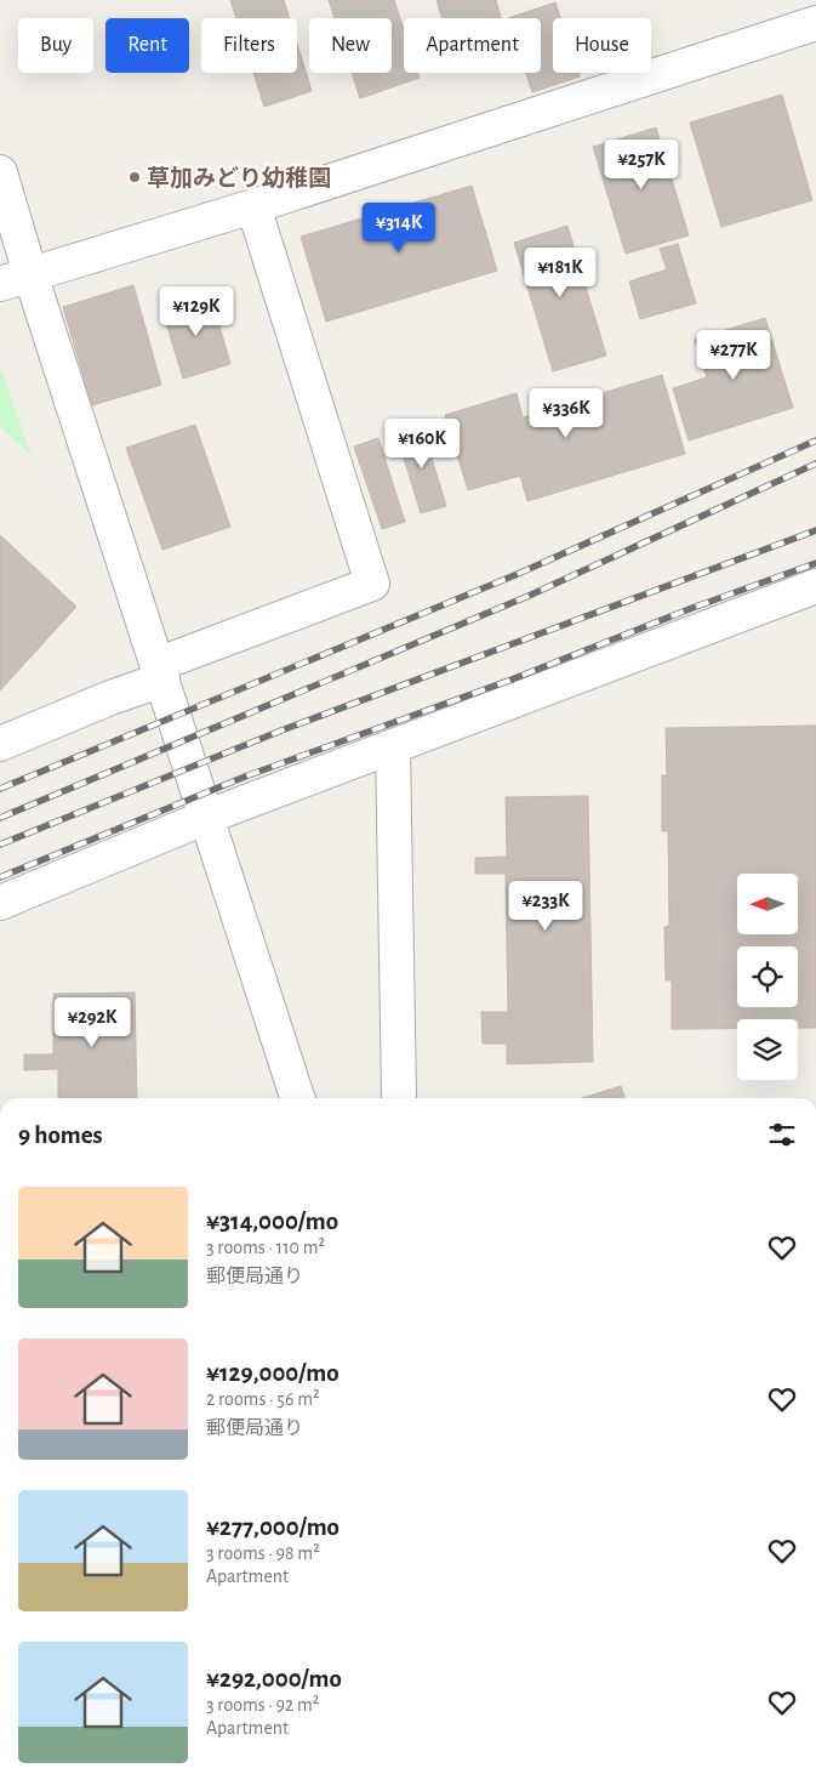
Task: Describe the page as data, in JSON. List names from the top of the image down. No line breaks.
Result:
{"places":["草加みどり幼稚園"],"north":"left","page":{"chip":["Buy","Rent","Filters","New","Apartment","House"],"price":["¥257K","¥314K","¥181K","¥129K","¥277K","¥336K","¥160K","¥233K","¥292K"],"heading":"9 homes","list":[{"name":"¥314,000/mo","note":"3 rooms · 110 m² · 郵便局通り"},{"name":"¥129,000/mo","note":"2 rooms · 56 m² · 郵便局通り"},{"name":"¥277,000/mo","note":"3 rooms · 98 m² · Apartment"},{"name":"¥292,000/mo","note":"3 rooms · 92 m² · Apartment"}]}}
